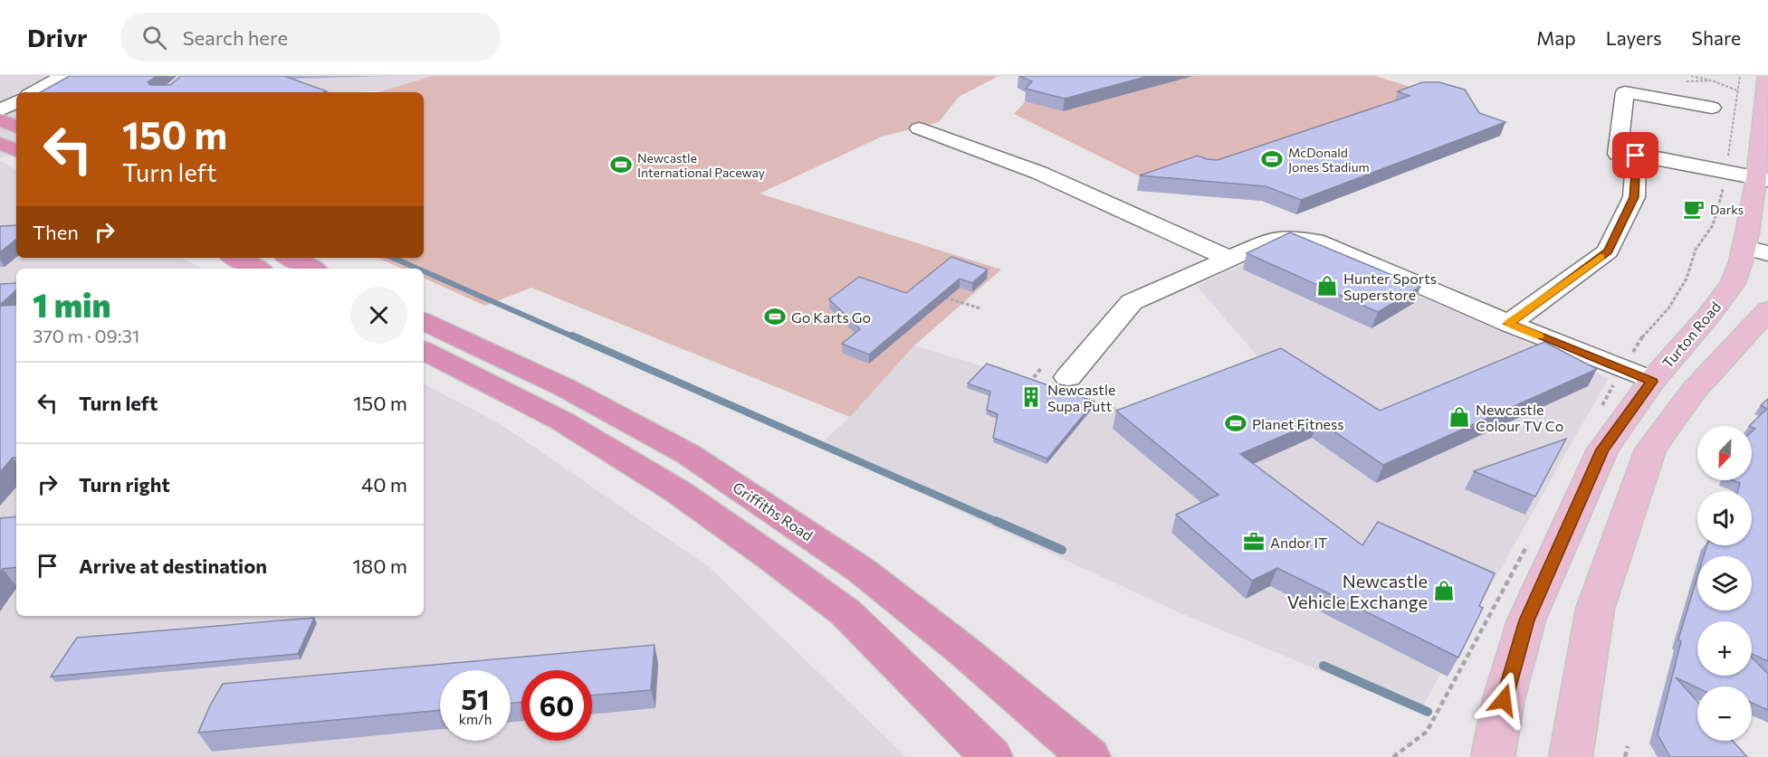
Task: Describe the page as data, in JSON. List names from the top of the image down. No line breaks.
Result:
{"streets":{"highway":["Griffiths Road"],"main road":["Turton Road"]},"places":{"sports":["McDonald Jones Stadium","Newcastle International Paceway","Go Karts Go","Planet Fitness"],"cafe":["Darks"],"shop":["Hunter Sports Superstore","Newcastle Colour TV Co","Newcastle Vehicle Exchange"],"building":["Newcastle Supa Putt"],"office":["Andor IT"]},"north":"bottom left","page":{"header":"Drivr","search":"Search here","nav":["Map","Layers","Share"],"turn":["150 m","Turn left"],"then":"Then","heading":["1 min","370 m · 09:31"],"list":[{"name":"Turn left","value":"150 m"},{"name":"Turn right","value":"40 m"},{"name":"Arrive at destination","value":"180 m"}],"map_buttons":["+","−"],"speed":"51 km/h","limit":"60"}}
